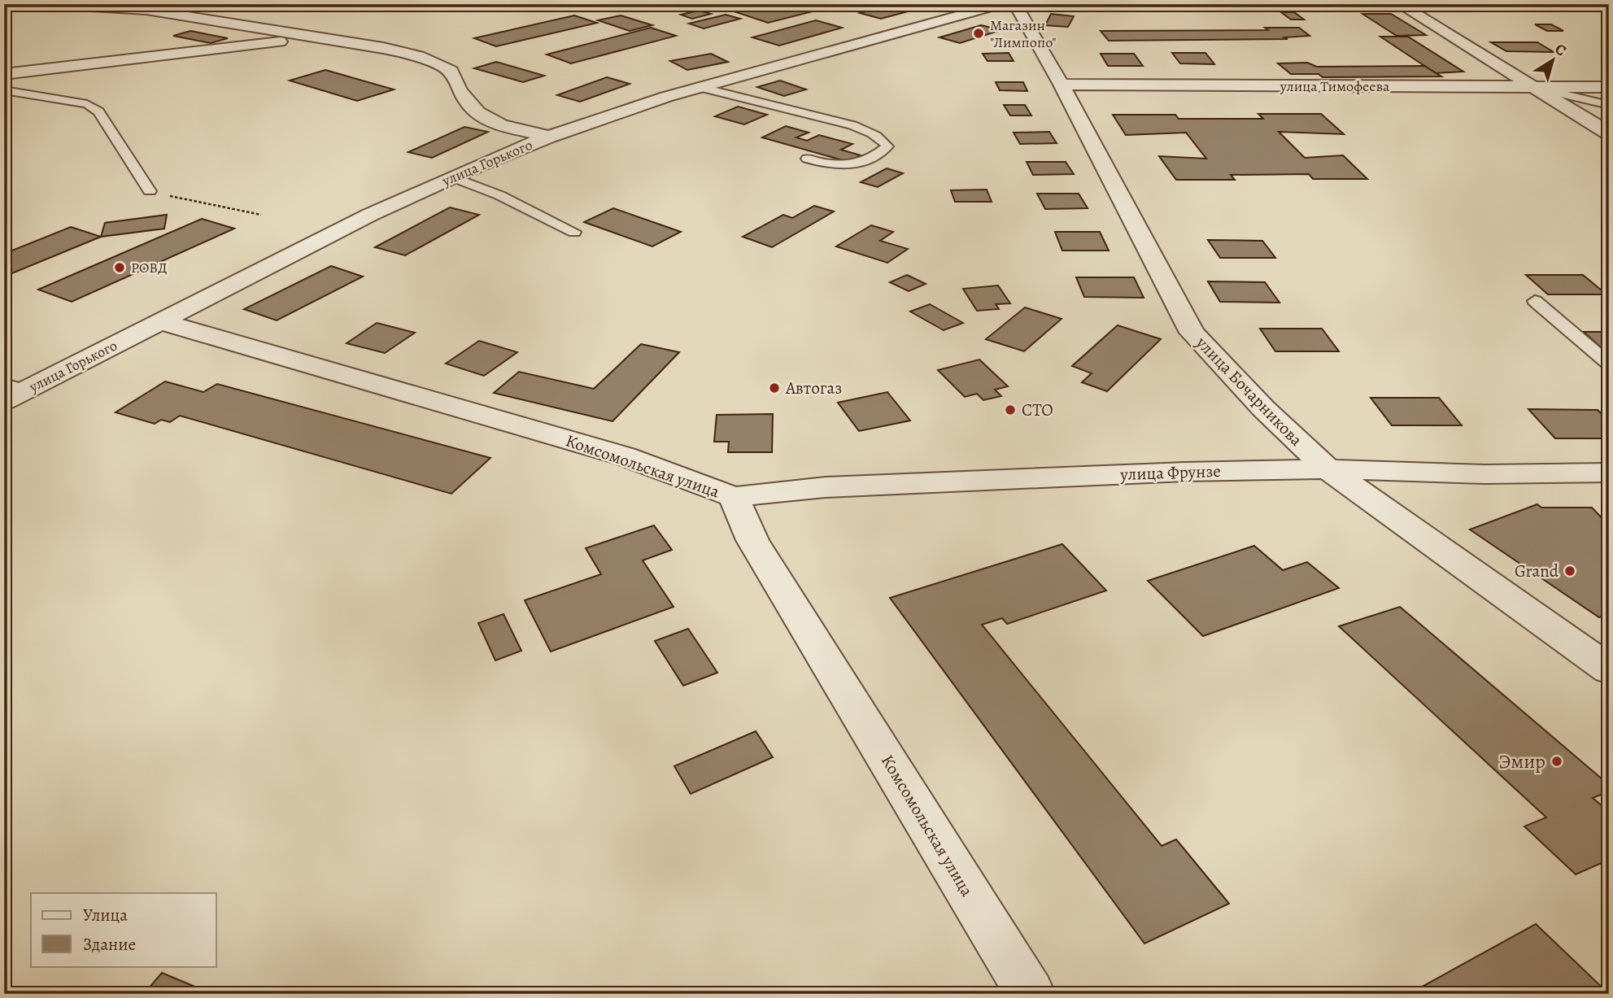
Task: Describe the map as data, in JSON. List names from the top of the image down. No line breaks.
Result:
{"streets":{"street":["улица Тимофеева","улица Горького","улица Бочарникова","Комсомольская улица","улица Фрунзе"]},"crossings":[["улица Тимофеева","улица Бочарникова"],["улица Горького","Комсомольская улица"],["улица Бочарникова","улица Фрунзе"],["Комсомольская улица","улица Фрунзе"]],"places":["Магазин \"Лимпопо\"","РОВД","Автогаз","СТО","Grand","Эмир"],"legend":["Улица","Здание"],"north":"top right"}
